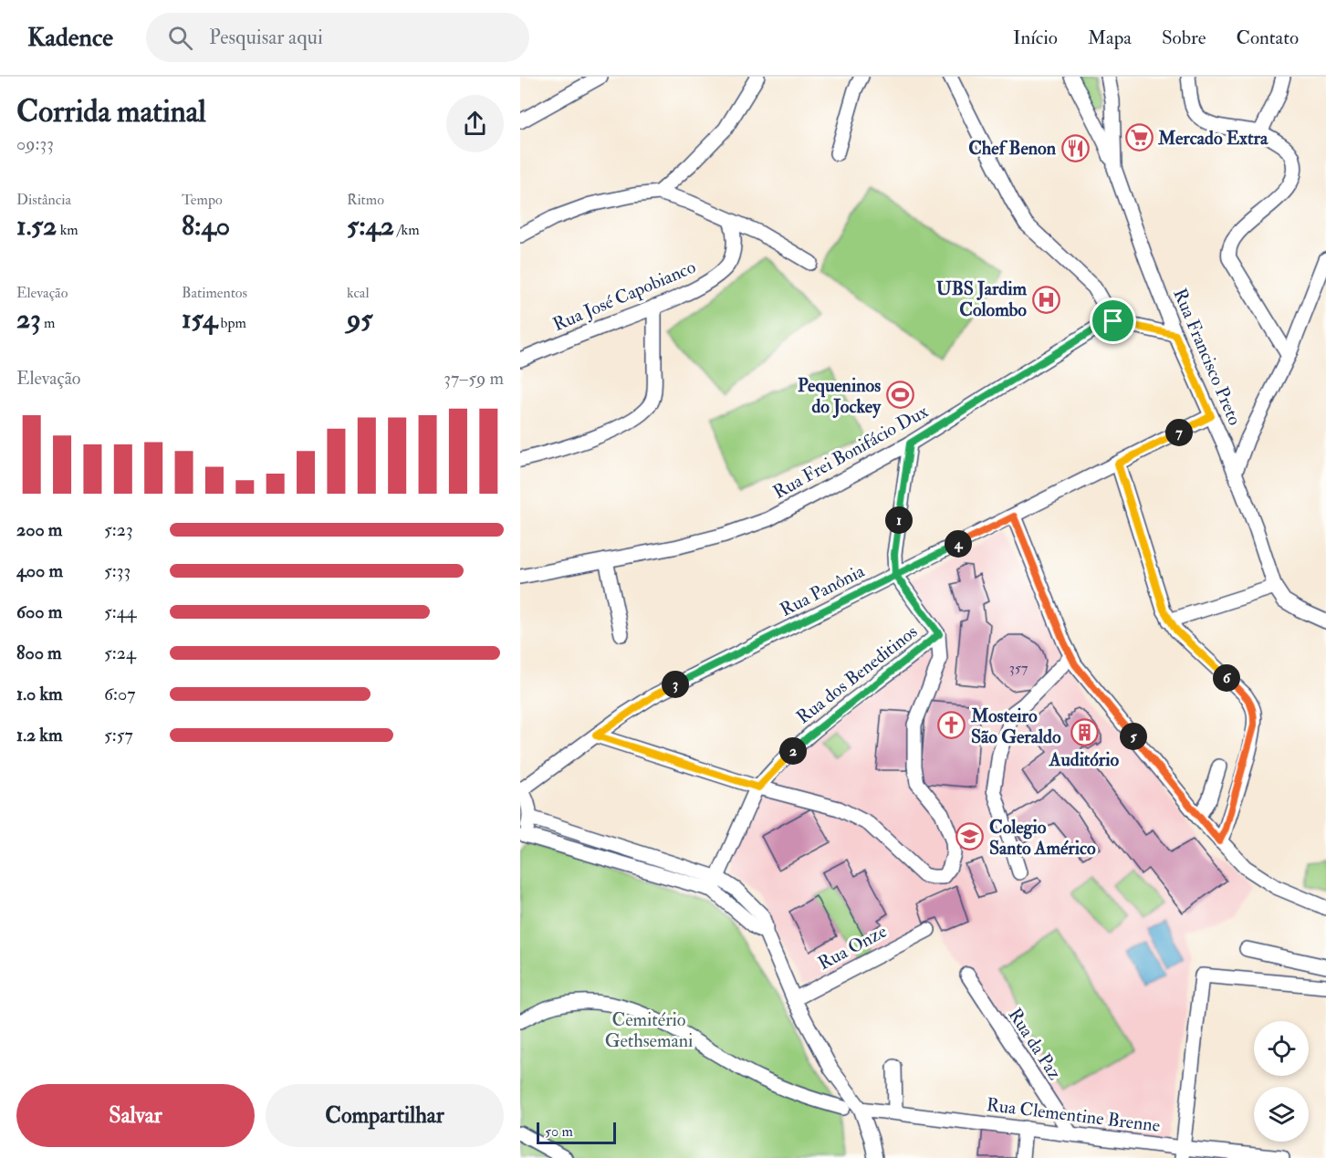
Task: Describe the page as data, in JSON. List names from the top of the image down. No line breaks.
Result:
{"streets":{"street":["Rua José Capobianco","Rua Francisco Preto","Rua Frei Bonifácio Dux","Rua Panônia","Rua dos Beneditinos","Rua Onze","Rua da Paz","Rua Clementine Brenne"]},"crossings":[["Rua Francisco Preto","Rua Panônia"],["Rua Panônia","Rua dos Beneditinos"],["Rua da Paz","Rua Clementine Brenne"]],"parks":["Cemitério Gethsemani"],"places":{"supermarket":["Mercado Extra"],"restaurant":["Chef Benon"],"hospital":["UBS Jardim Colombo"],"sports":["Pequeninos do Jockey"],"church":["Mosteiro São Geraldo"],"building":["Auditório"],"school or university":["Colegio Santo Américo"]},"house_numbers":["357"],"scale_bar":"50 m","page":{"header":"Kadence","search":"Pesquisar aqui","nav":["Início","Mapa","Sobre","Contato"],"heading":["Corrida matinal","09:33"],"stats":[["Distância","1.52 km"],["Tempo","8:40"],["Ritmo","5:42 /km"],["Elevação","23 m"],["Batimentos","154 bpm"],["kcal","95"]],"chart":["Elevação","37–59 m"],"pins":["7","1","4","6","3","5","2"],"list":[{"name":"200 m","note":"5:23"},{"name":"400 m","note":"5:33"},{"name":"600 m","note":"5:44"},{"name":"800 m","note":"5:24"},{"name":"1.0 km","note":"6:07"},{"name":"1.2 km","note":"5:57"}],"buttons":["Salvar","Compartilhar"],"scale":"50 m"}}
